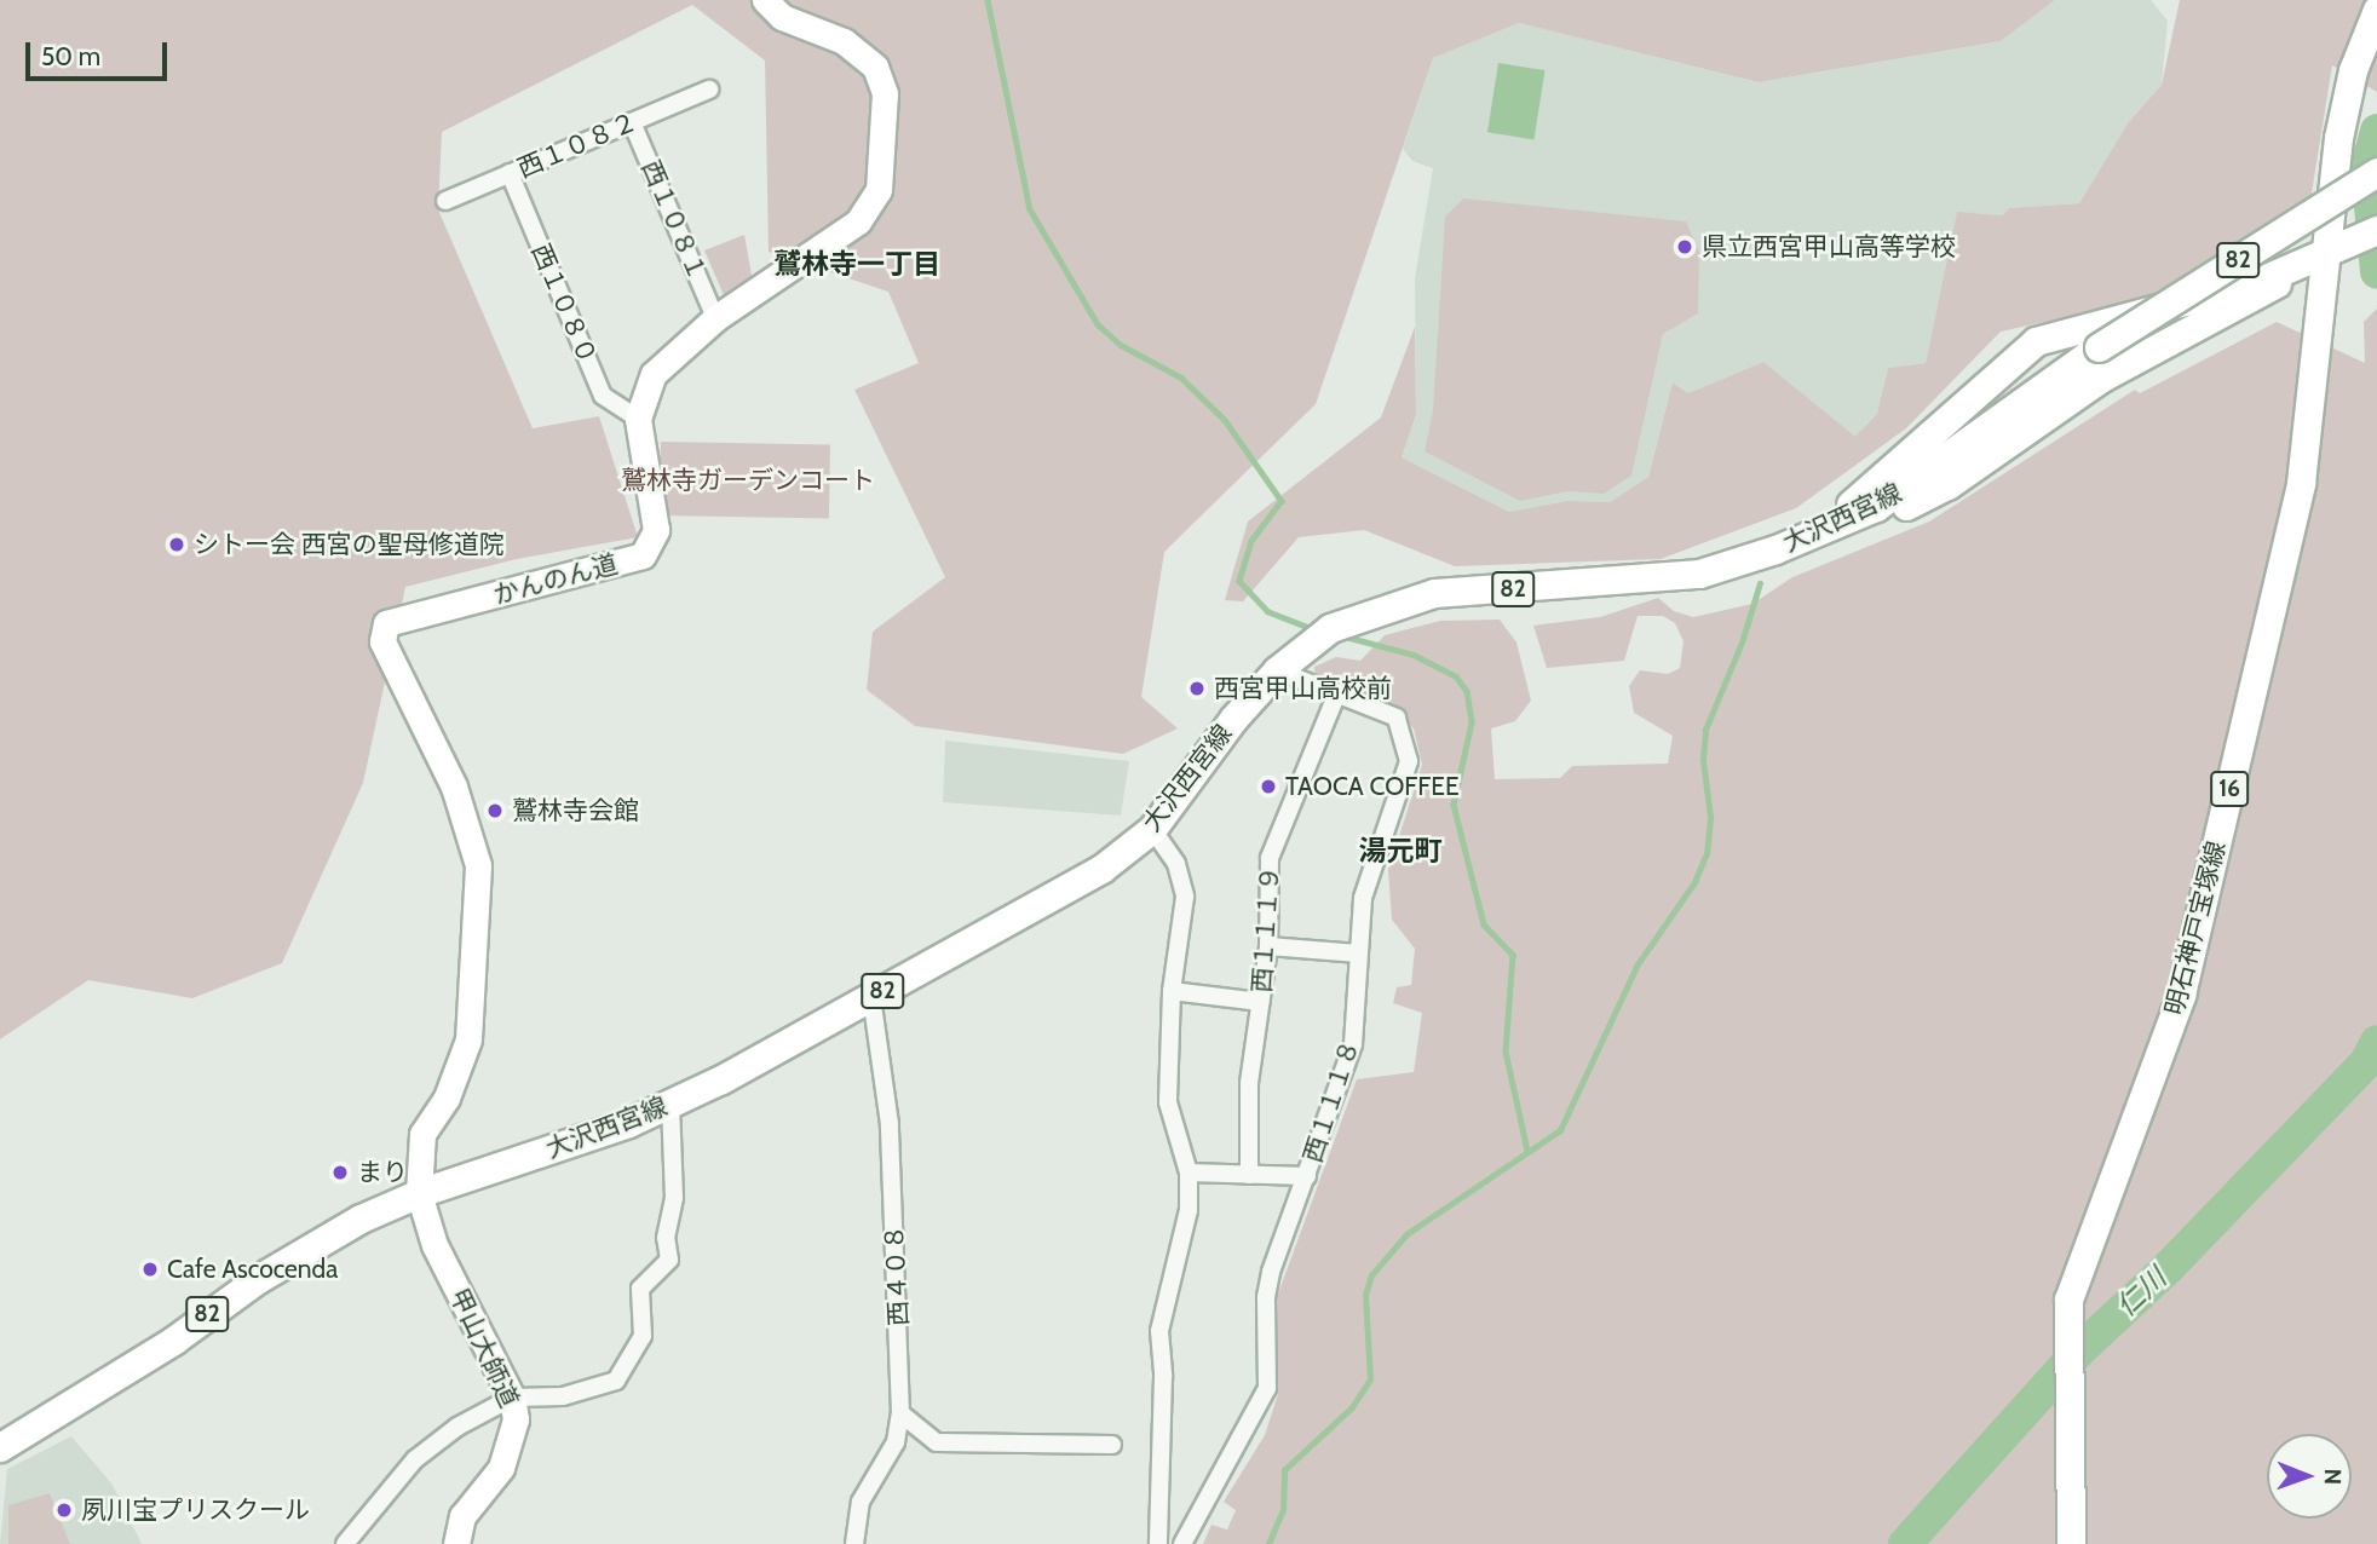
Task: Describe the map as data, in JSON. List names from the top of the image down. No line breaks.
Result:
{"streets":{"main road":["82","大沢西宮線","16","明石神戸宝塚線"],"street":["西１０８２","西１０８１","西１０８０","かんのん道","西１１１９","西１１１８","西４０８","甲山大師道"]},"crossings":[["西１０８２","西１０８１"],["西１０８２","西１０８０"],["西１０８１","かんのん道"],["西１０８０","かんのん道"],["大沢西宮線","かんのん道"],["大沢西宮線","西１１１８"],["大沢西宮線","西４０８"],["大沢西宮線","甲山大師道"],["かんのん道","甲山大師道"],["西１１１９","西１１１８"]],"districts":["鷲林寺一丁目","湯元町"],"water":["仁川"],"parks":["鷲林寺ガーデンコート"],"places":["県立西宮甲山高等学校","シトー会 西宮の聖母修道院","西宮甲山高校前","TAOCA COFFEE","鷲林寺会館","まり","Cafe Ascocenda","夙川宝プリスクール"],"scale_bar":"50 m","north":"right"}
